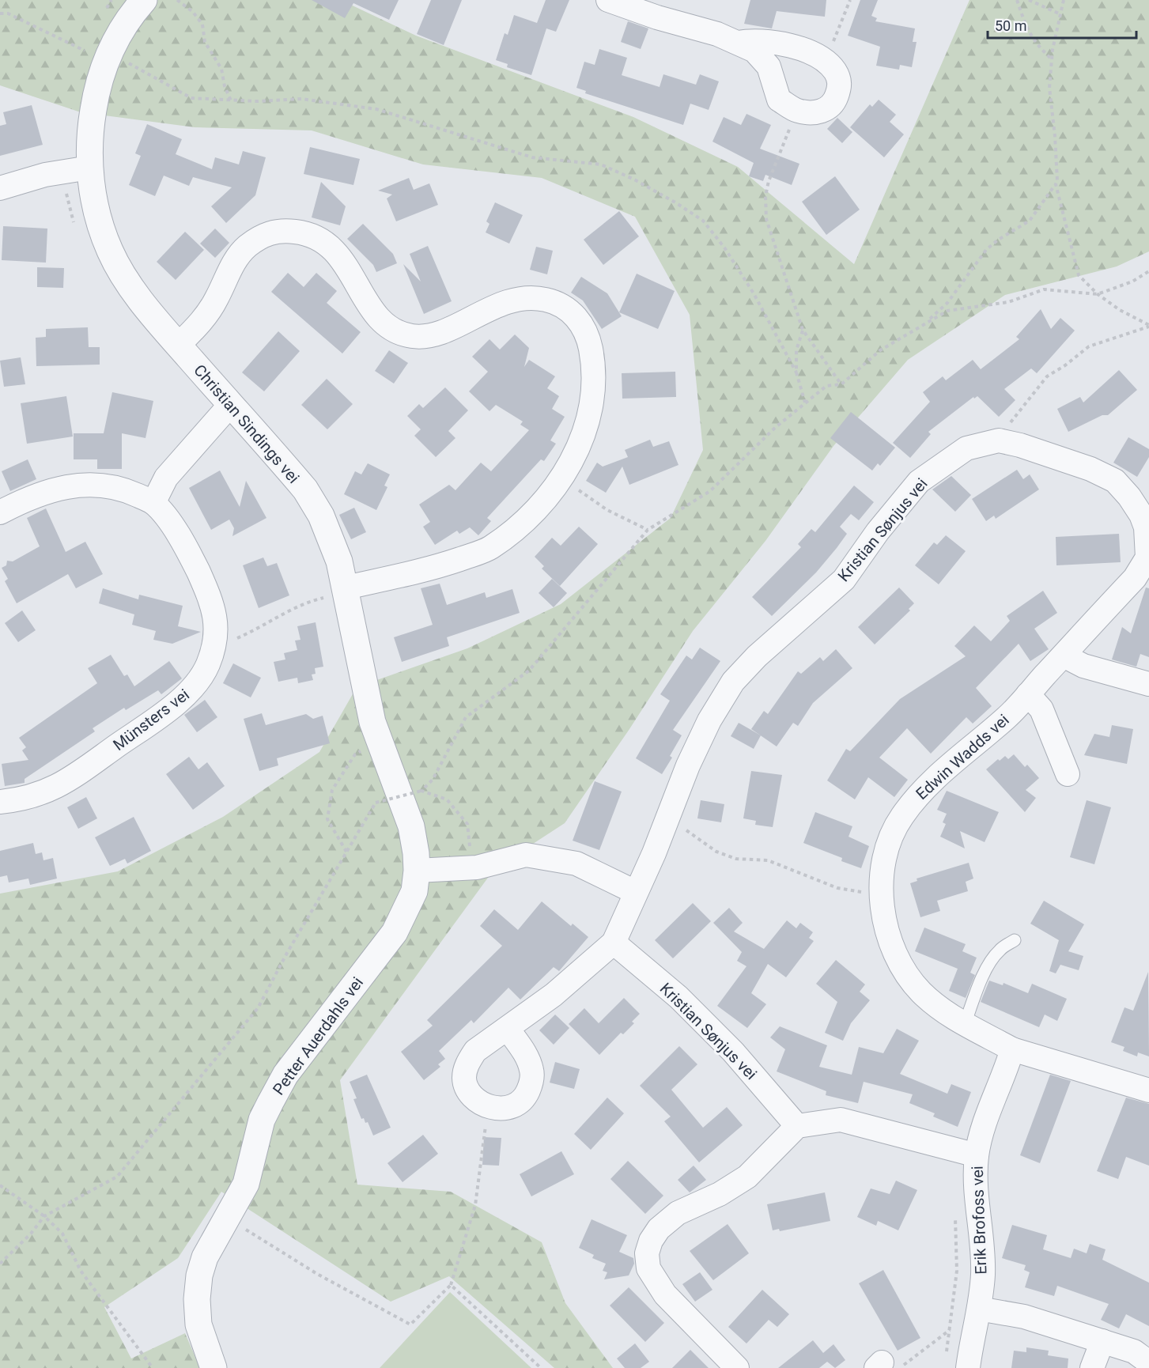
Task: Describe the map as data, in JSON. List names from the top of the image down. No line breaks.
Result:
{"streets":{"street":["Christian Sindings vei","Kristian Sønjus vei","Münsters vei","Edwin Wadds vei","Petter Auerdahls vei","Erik Brofoss vei"]},"crossings":[["Christian Sindings vei","Petter Auerdahls vei"],["Kristian Sønjus vei","Edwin Wadds vei"],["Edwin Wadds vei","Erik Brofoss vei"]],"scale_bar":"50 m"}
